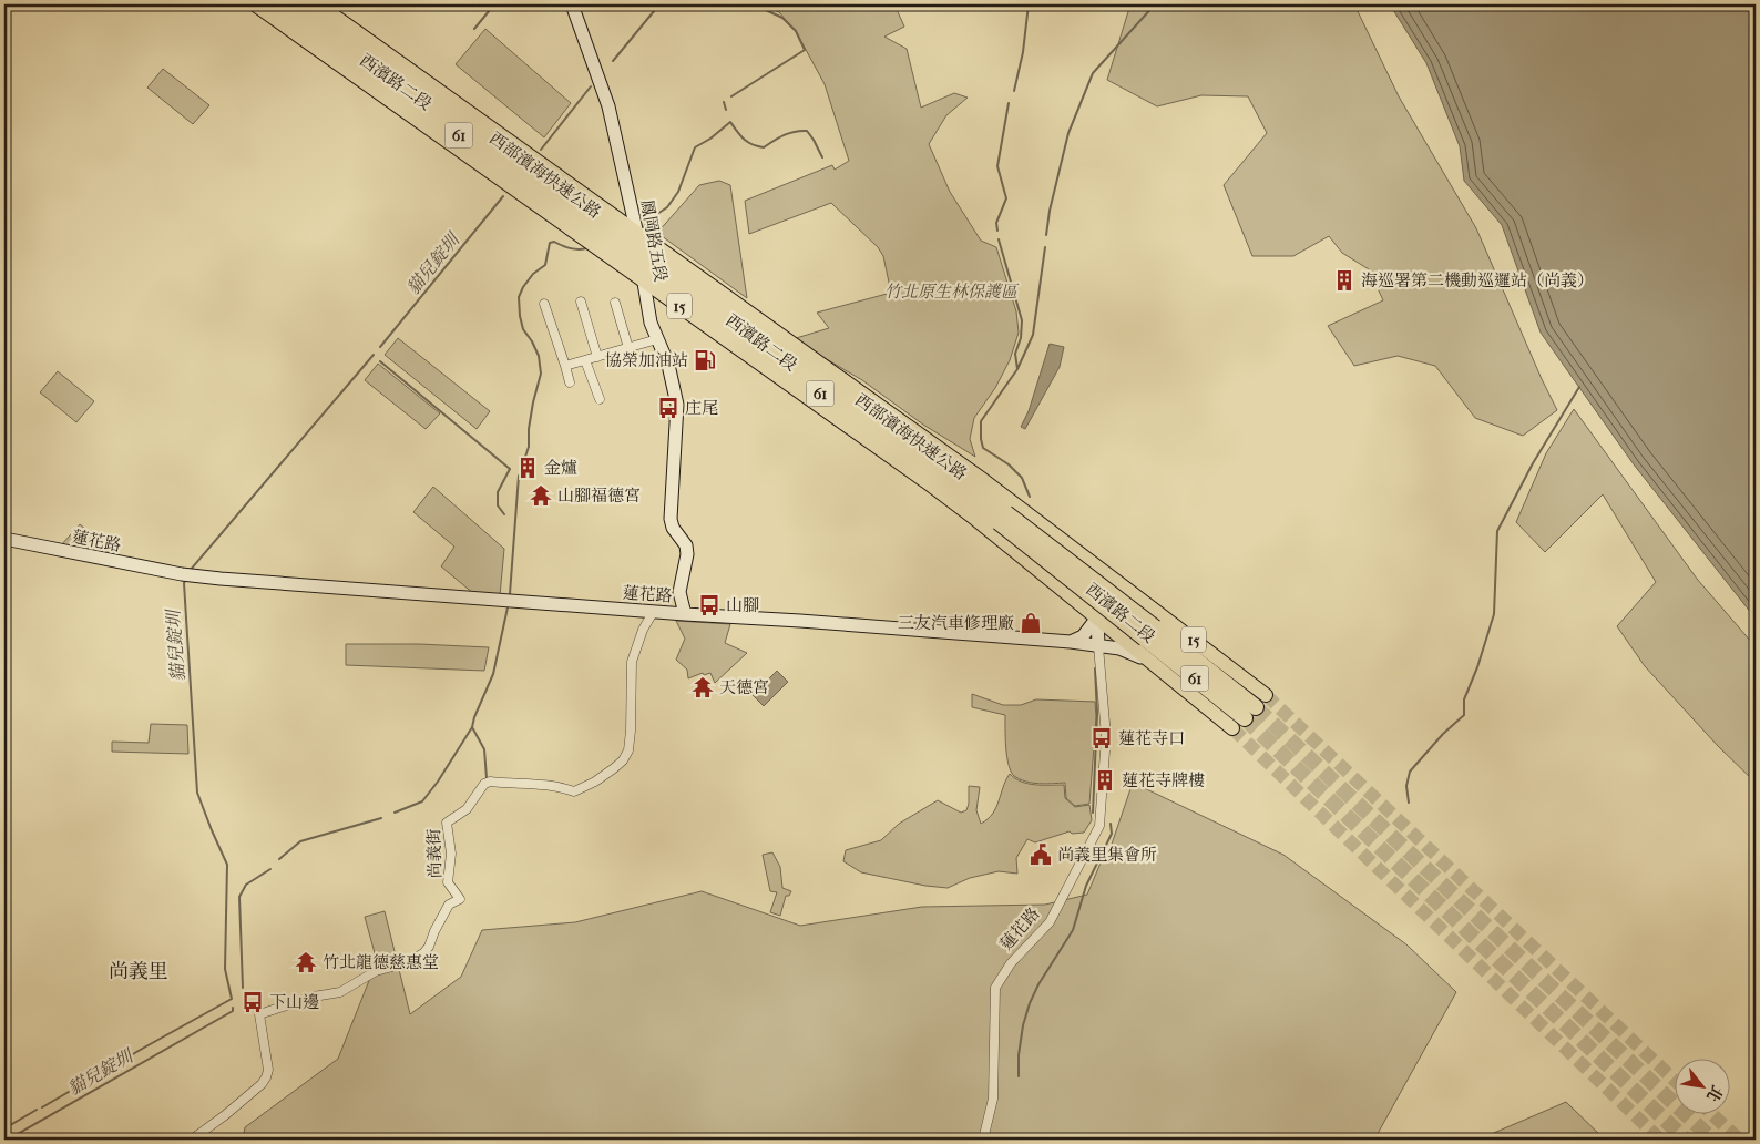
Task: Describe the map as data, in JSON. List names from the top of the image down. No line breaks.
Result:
{"streets":{"highway":["61","西部濱海快速公路"],"main road":["西濱路二段","15"],"street":["鳳岡路五段","蓮花路","尚義街"]},"crossings":[["西濱路二段","西部濱海快速公路"],["西濱路二段","鳳岡路五段"],["西濱路二段","蓮花路"],["西部濱海快速公路","鳳岡路五段"],["鳳岡路五段","蓮花路"],["蓮花路","尚義街"]],"districts":["尚義里"],"water":["貓兒錠圳"],"parks":["竹北原生林保護區"],"places":{"building":["海巡署第二機動巡邏站（尚義）","金爐","蓮花寺牌樓"],"fuel station":["協榮加油站"],"bus stop":["庄尾","山腳","蓮花寺口","下山邊"],"temple":["山腳福德宮","天德宮","竹北龍德慈惠堂"],"shop":["三友汽車修理廠"],"public building":["尚義里集會所"]},"north":"bottom right"}
